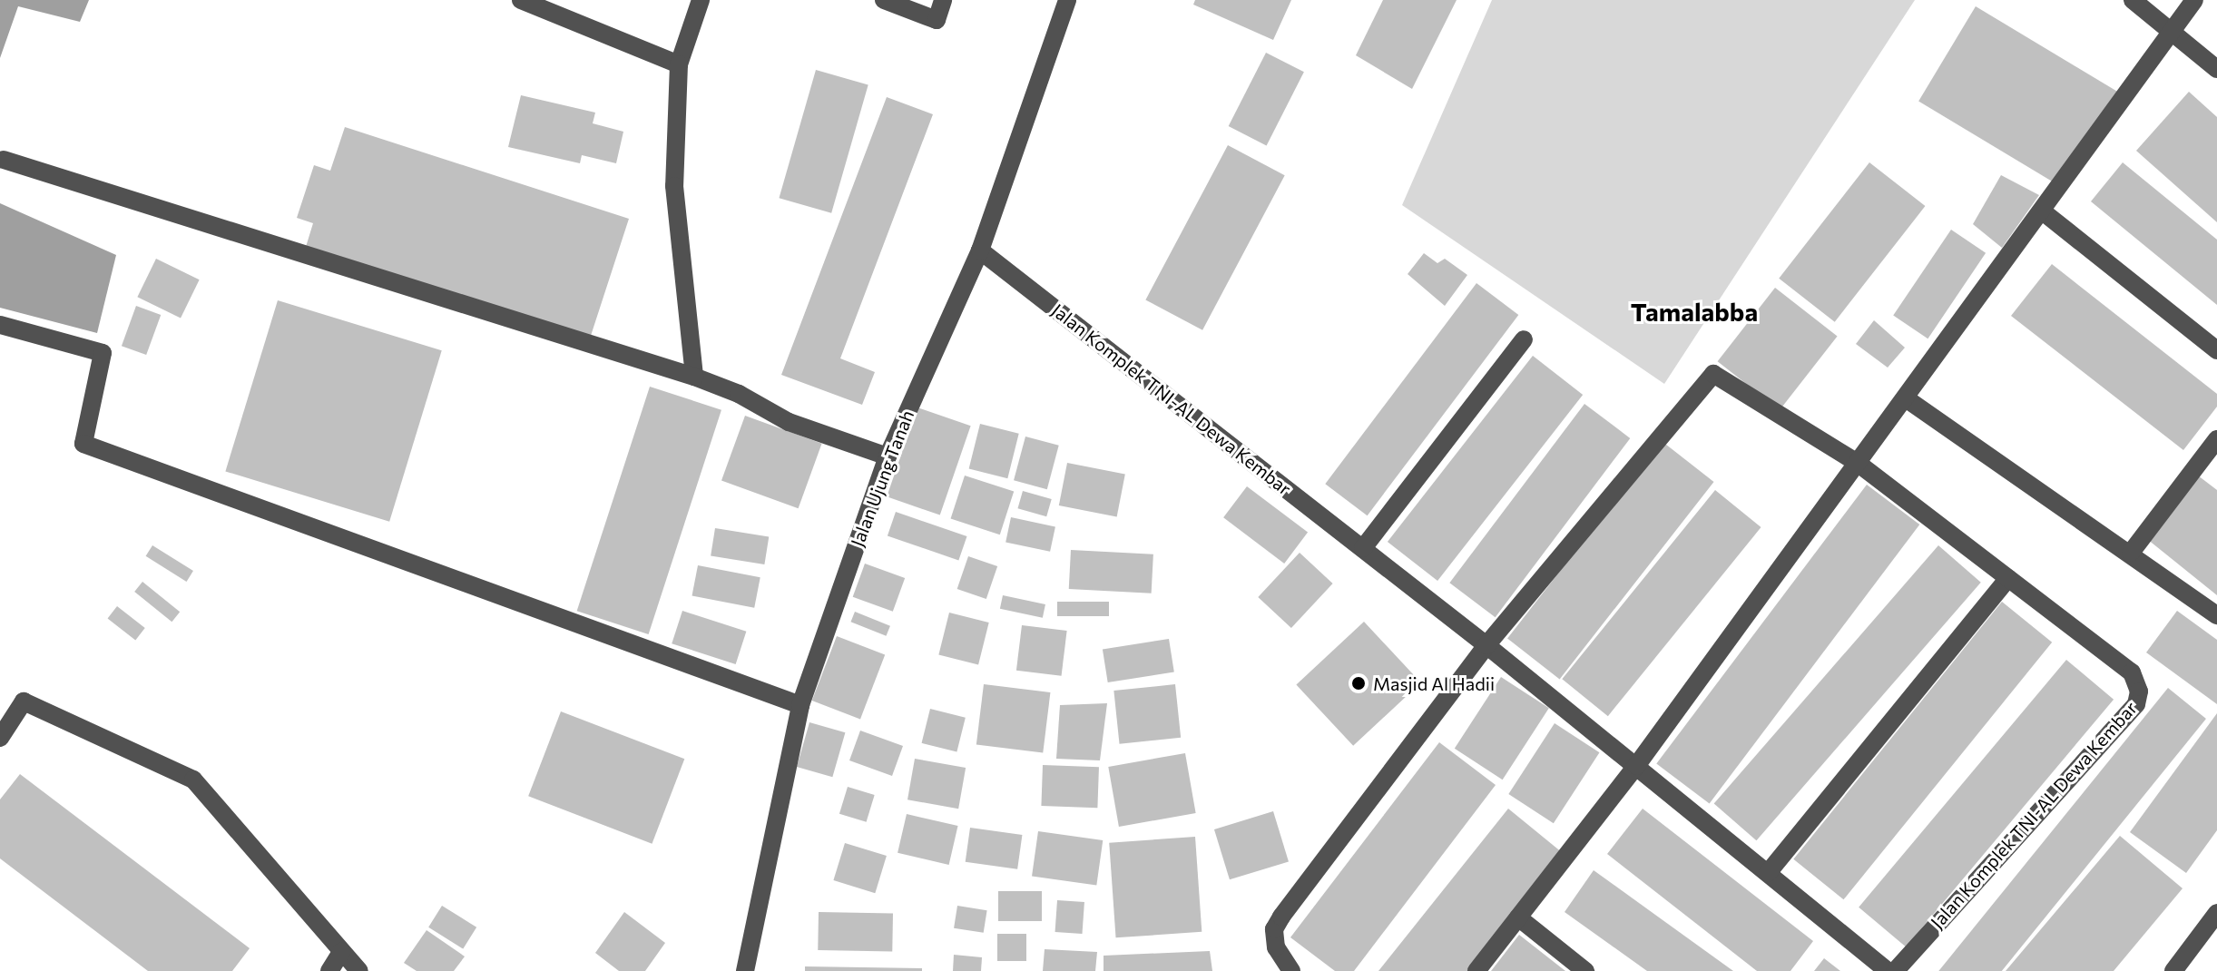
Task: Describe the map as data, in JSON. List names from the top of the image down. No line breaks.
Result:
{"streets":{"street":["Jalan Komplek TNI-AL Dewa Kembar","Jalan Ujung Tanah"]},"crossings":[["Jalan Komplek TNI-AL Dewa Kembar","Jalan Ujung Tanah"]],"districts":["Tamalabba"],"places":["Masjid Al Hadii"]}
